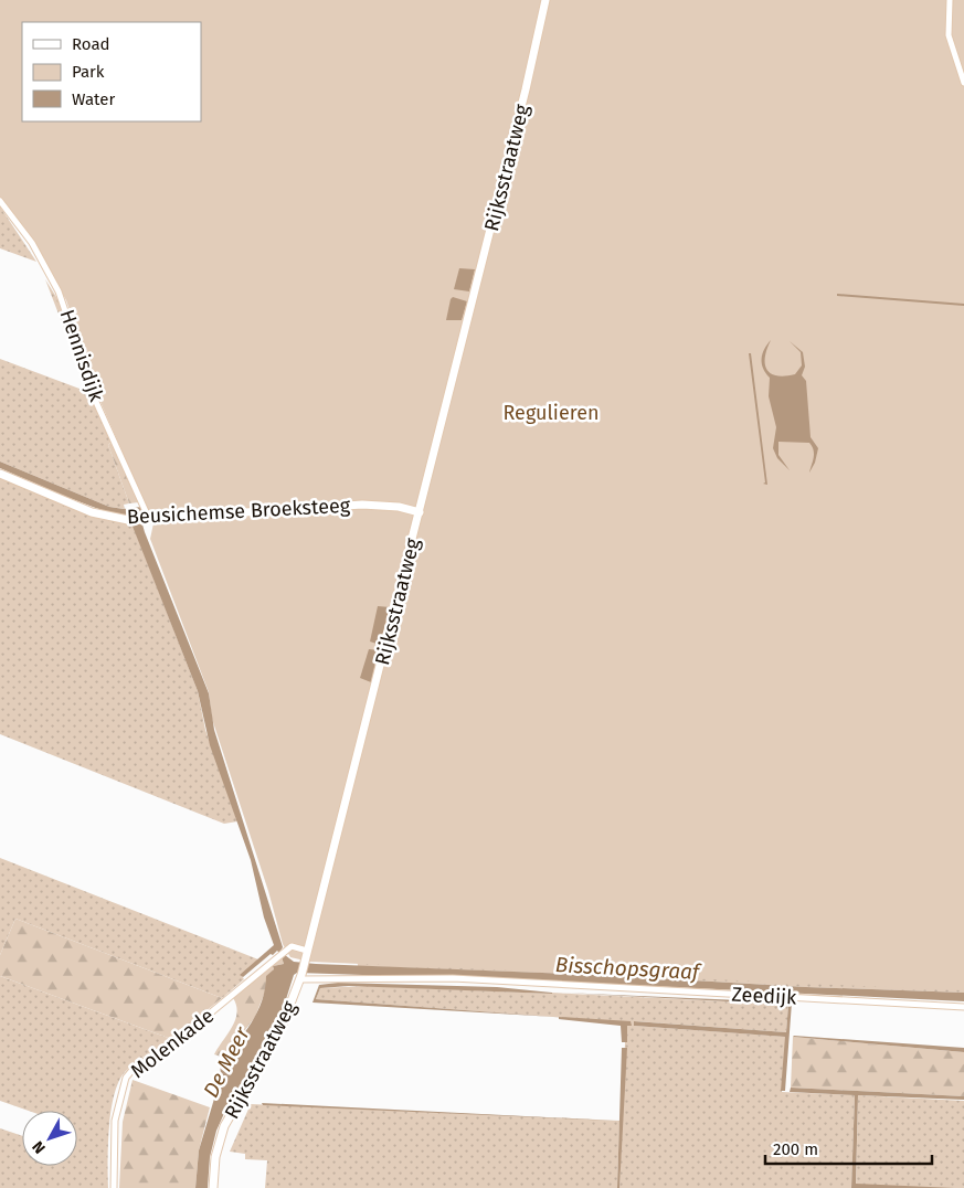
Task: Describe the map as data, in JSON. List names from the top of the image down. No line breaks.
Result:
{"streets":{"main road":["Rijksstraatweg","Beusichemse Broeksteeg"],"street":["Hennisdijk","Zeedijk","Molenkade"]},"crossings":[["Rijksstraatweg","Beusichemse Broeksteeg"],["Rijksstraatweg","Zeedijk"],["Rijksstraatweg","Molenkade"],["Hennisdijk","Beusichemse Broeksteeg"]],"water":["Bisschopsgraaf","De Meer"],"parks":["Regulieren"],"legend":["Road","Park","Water"],"scale_bar":"200 m","north":"bottom left"}
